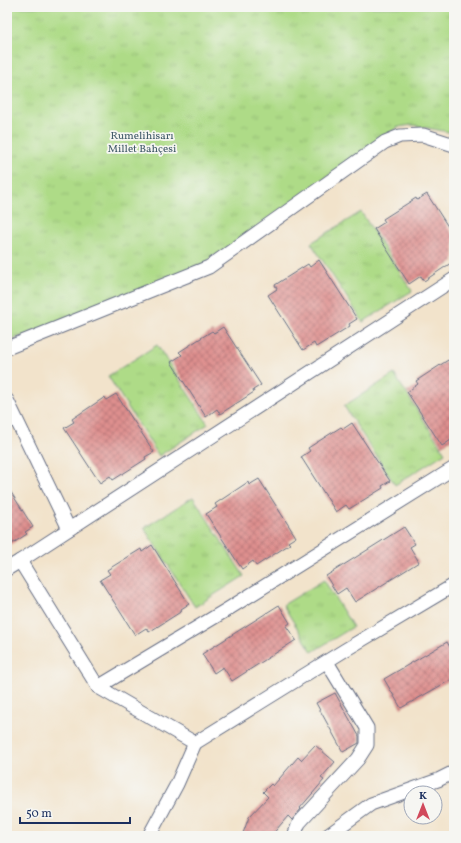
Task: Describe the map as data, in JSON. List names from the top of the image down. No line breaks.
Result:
{"parks":["Rumelihisarı Millet Bahçesi"],"scale_bar":"50 m","north":"top"}
